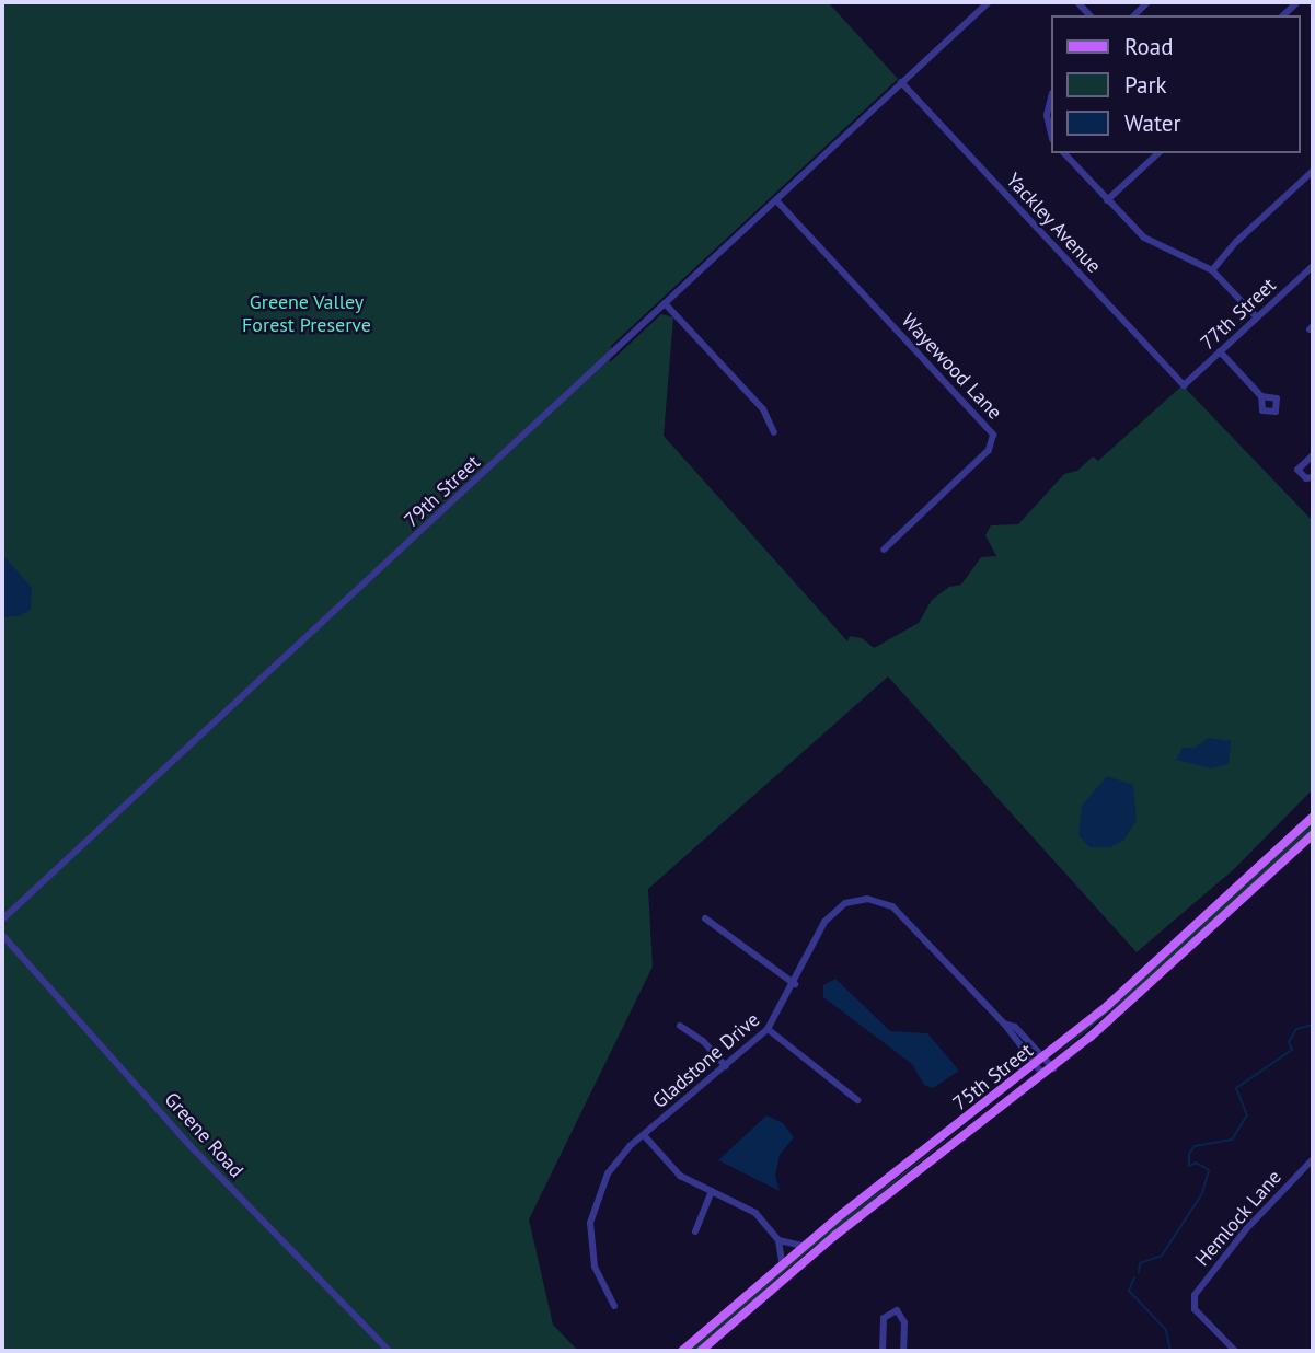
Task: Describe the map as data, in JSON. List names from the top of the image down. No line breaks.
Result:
{"streets":{"main road":["75th Street"],"street":["Yackley Avenue","77th Street","Wayewood Lane","79th Street","Gladstone Drive","Greene Road","Hemlock Lane"]},"crossings":[["Yackley Avenue","77th Street"],["Yackley Avenue","79th Street"],["Wayewood Lane","79th Street"],["Gladstone Drive","75th Street"]],"parks":["Greene Valley Forest Preserve"],"legend":["Road","Park","Water"]}
